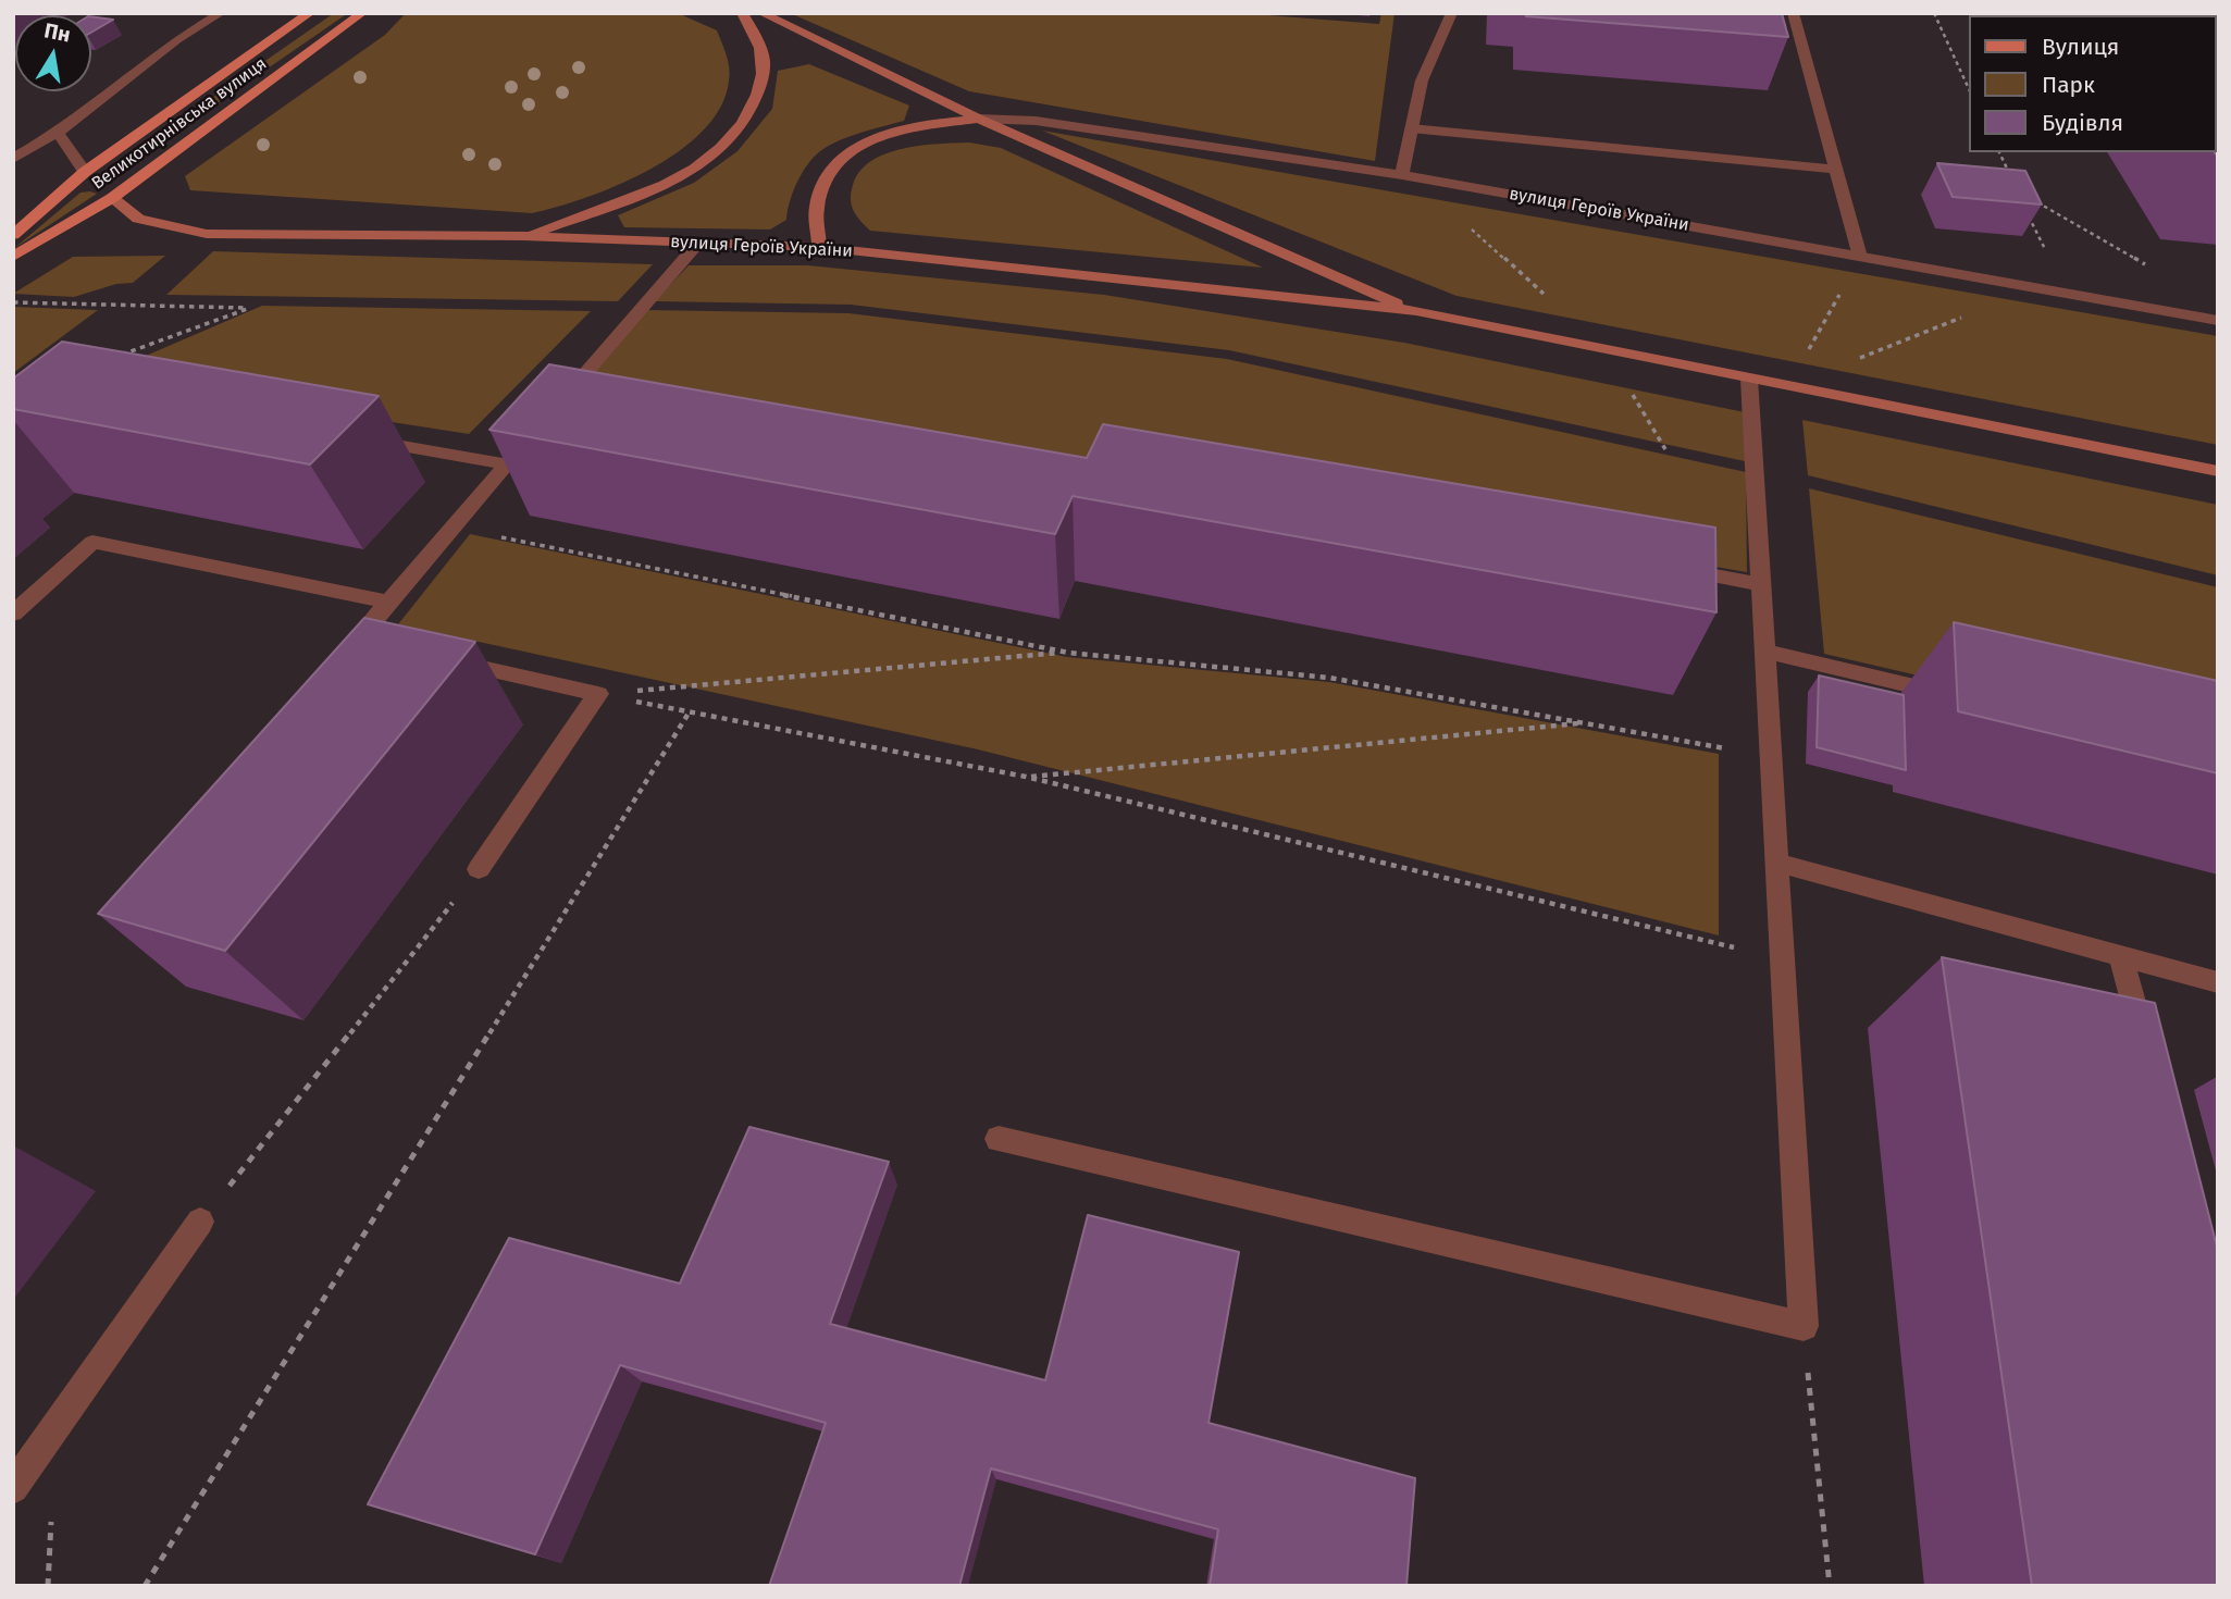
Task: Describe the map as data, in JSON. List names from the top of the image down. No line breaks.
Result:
{"streets":{"main road":["Великотирнівська вулиця","вулиця Героїв України"]},"crossings":[["Великотирнівська вулиця","вулиця Героїв України"]],"legend":["Вулиця","Парк","Будівля"],"north":"top"}
